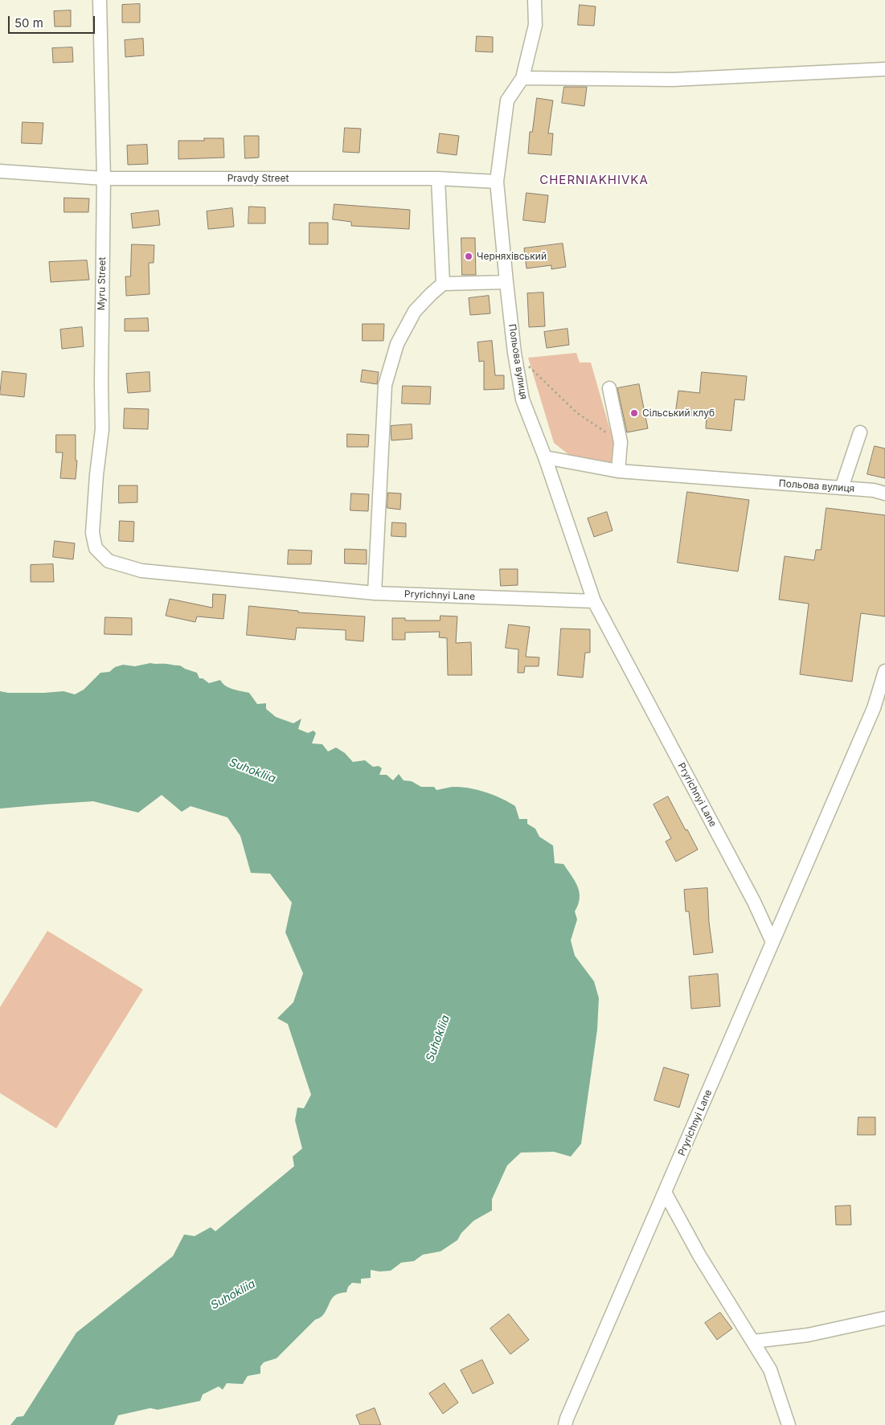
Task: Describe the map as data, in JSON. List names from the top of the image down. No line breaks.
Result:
{"streets":{"street":["Pravdy Street","Myru Street","Польова вулиця","Pryrichnyi Lane"]},"crossings":[["Pravdy Street","Myru Street"],["Pravdy Street","Польова вулиця"],["Myru Street","Pryrichnyi Lane"]],"districts":["CHERNIAKHIVKA"],"water":["Suhokliia"],"places":["Черняхівський","Сільський клуб"],"scale_bar":"50 m"}
